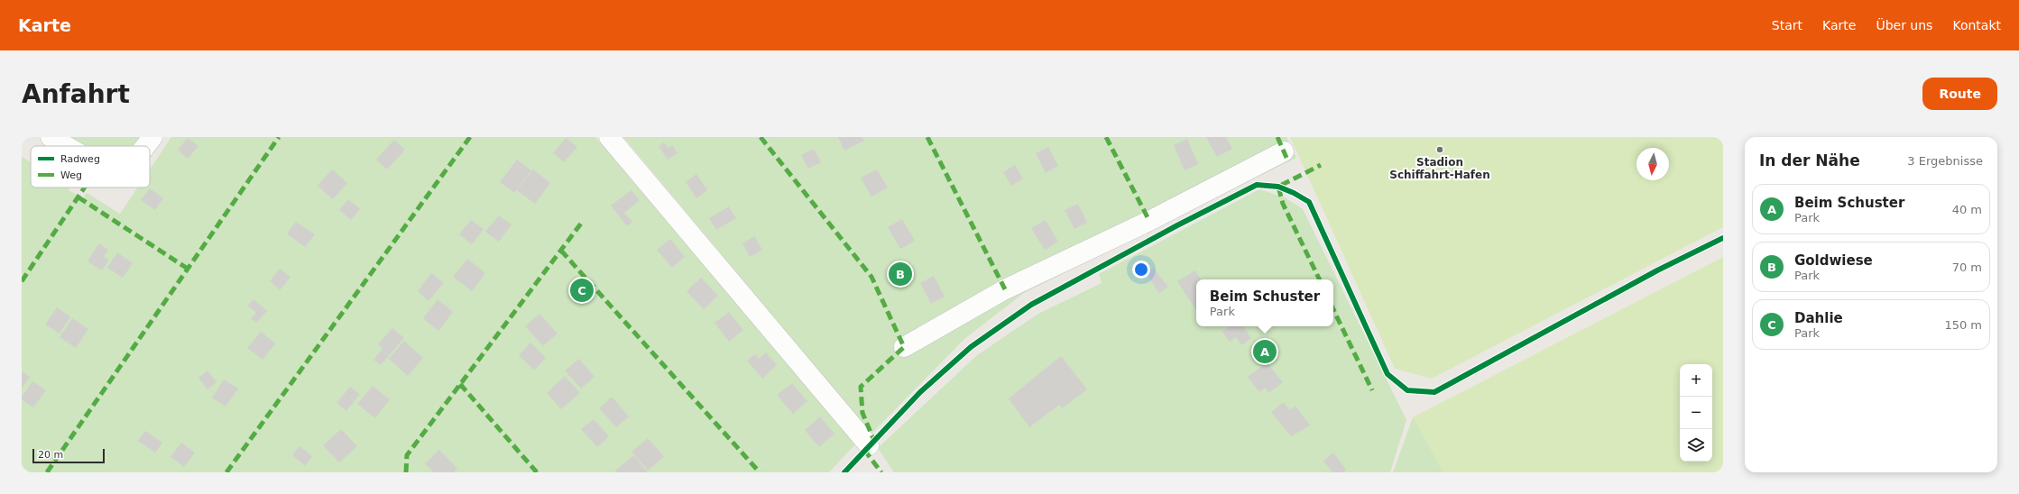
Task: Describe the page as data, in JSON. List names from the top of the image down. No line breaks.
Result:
{"places":["Stadion Schiffahrt-Hafen"],"legend":["Radweg","Weg"],"scale_bar":"20 m","north":"bottom","page":{"header":"Karte","nav":["Start","Karte","Über uns","Kontakt"],"buttons":"Route","title":"Anfahrt","heading":["In der Nähe","3 Ergebnisse"],"list":[{"mark":"A","name":"Beim Schuster","note":"Park","value":"40 m"},{"mark":"B","name":"Goldwiese","note":"Park","value":"70 m"},{"mark":"C","name":"Dahlie","note":"Park","value":"150 m"}],"pins":["B","C","A"],"popup":["Beim Schuster","Park"],"map_buttons":["+","−"],"scale":"20 m"}}
